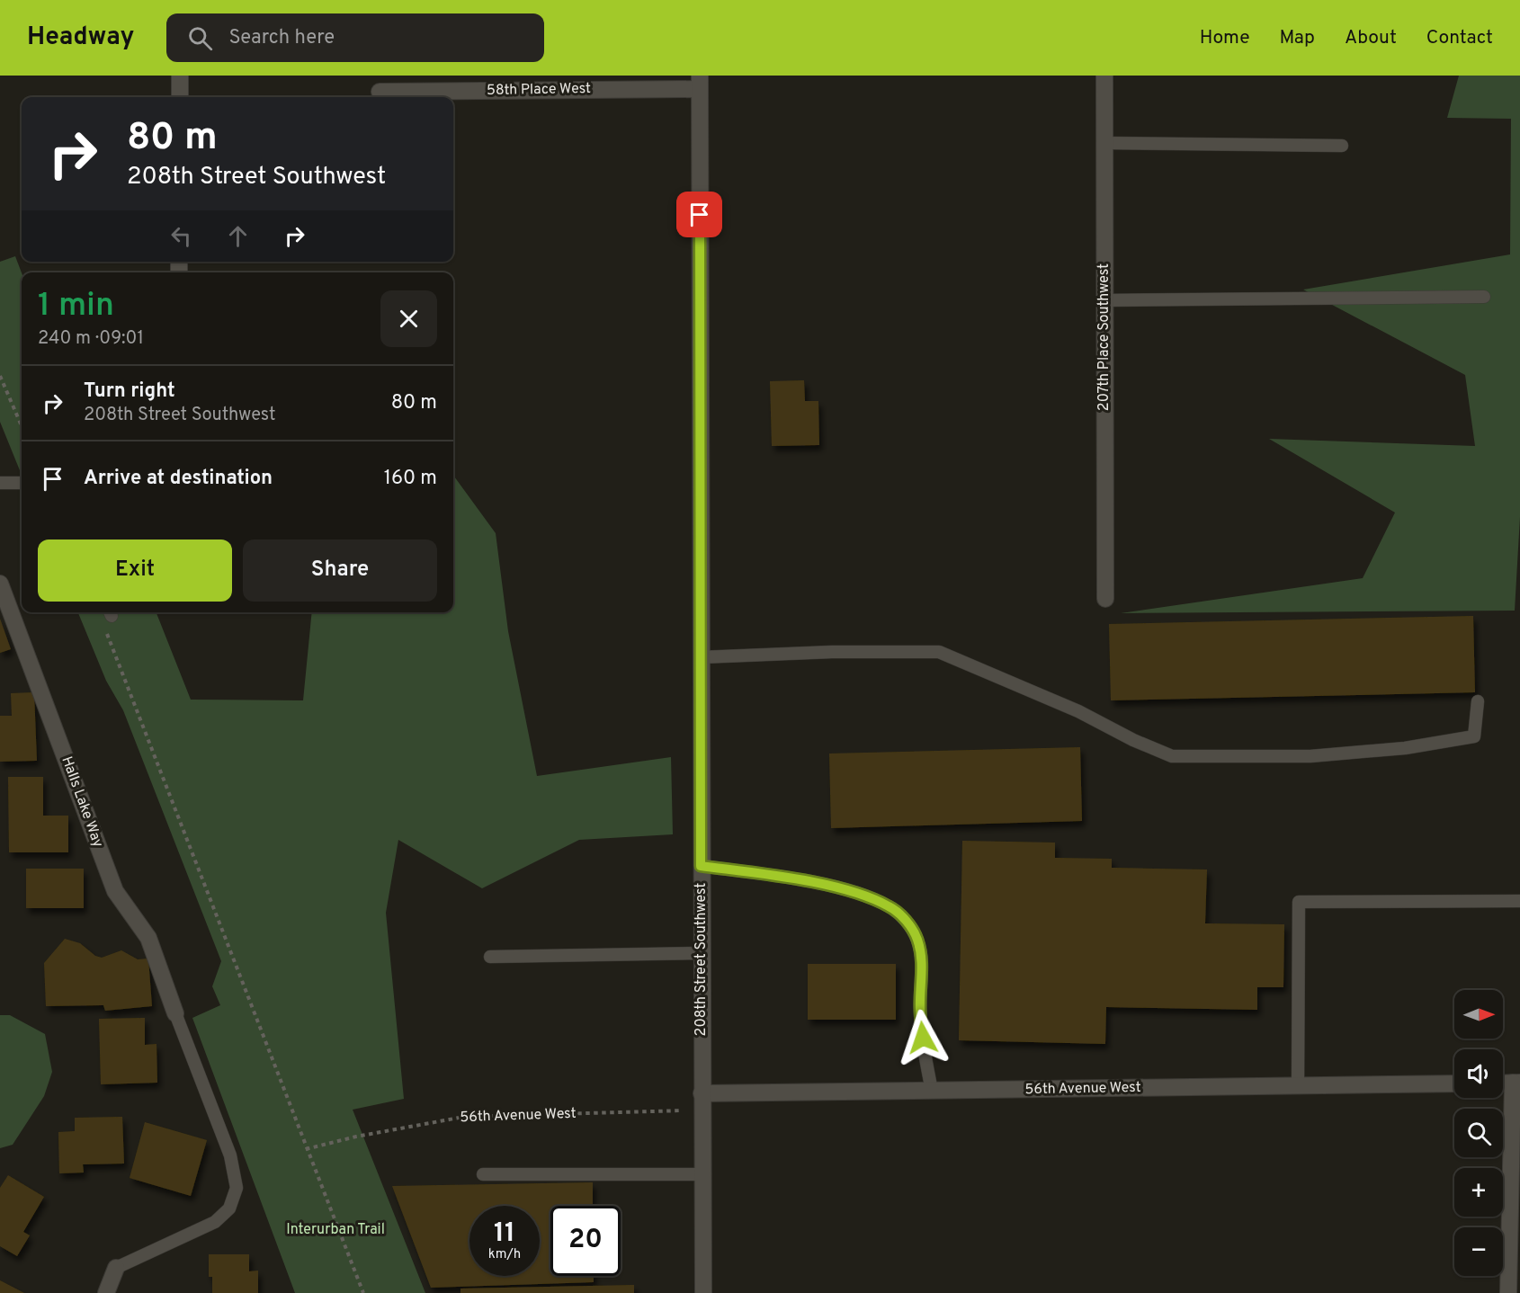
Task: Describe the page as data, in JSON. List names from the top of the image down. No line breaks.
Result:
{"streets":{"street":["58th Place West","207th Place Southwest","Halls Lake Way","208th Street Southwest","56th Avenue West"]},"crossings":[["58th Place West","208th Street Southwest"],["208th Street Southwest","56th Avenue West"]],"parks":["Interurban Trail"],"north":"right","page":{"header":"Headway","search":"Search here","nav":["Home","Map","About","Contact"],"turn":["80 m","208th Street Southwest"],"heading":["1 min","240 m · 09:01"],"list":[{"name":"Turn right","note":"208th Street Southwest","value":"80 m"},{"name":"Arrive at destination","value":"160 m"}],"buttons":["Exit","Share"],"map_buttons":["+","−"],"speed":"11 km/h","limit":"20"}}
